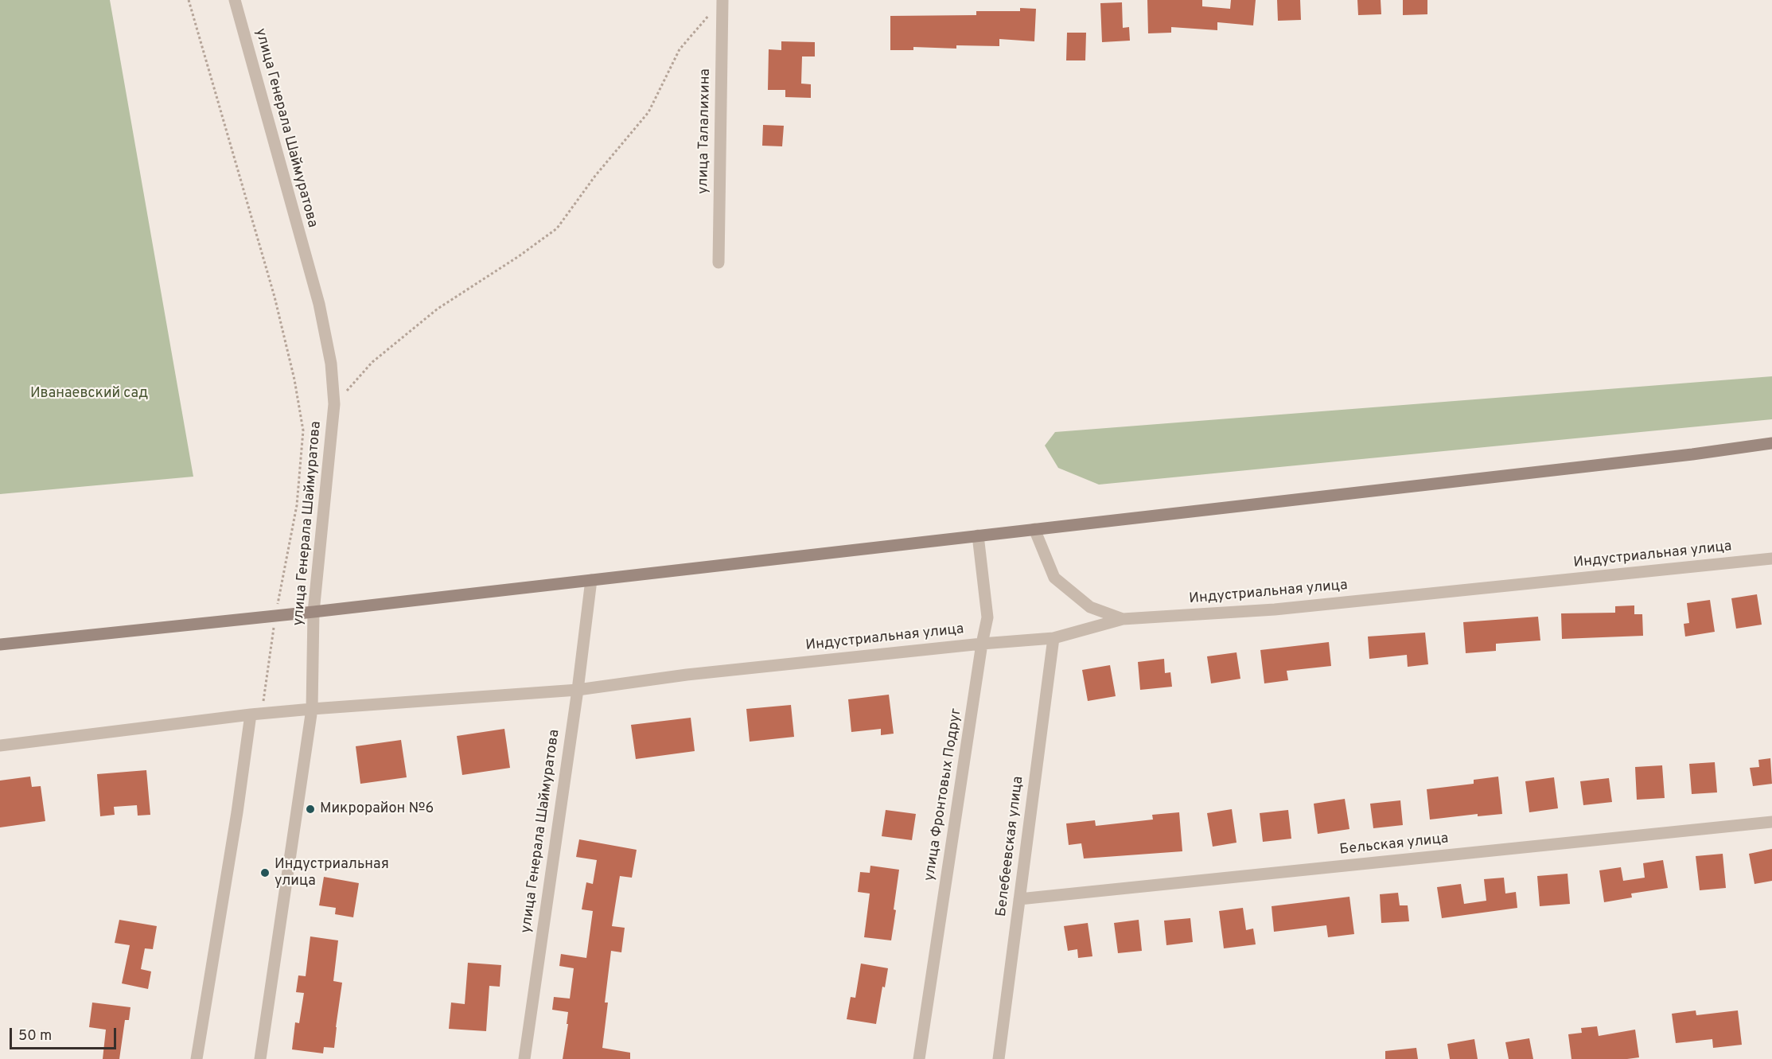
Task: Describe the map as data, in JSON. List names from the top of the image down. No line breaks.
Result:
{"streets":{"street":["улица Генерала Шаймуратова","улица Талалихина","Индустриальная улица","улица Фронтовых Подруг","Бельская улица","Белебеевская улица"]},"crossings":[["улица Генерала Шаймуратова","Индустриальная улица"],["Индустриальная улица","улица Фронтовых Подруг"],["Индустриальная улица","Белебеевская улица"],["Бельская улица","Белебеевская улица"]],"parks":["Иванаевский сад"],"places":["Микрорайон №6","Индустриальная улица"],"scale_bar":"50 m"}
